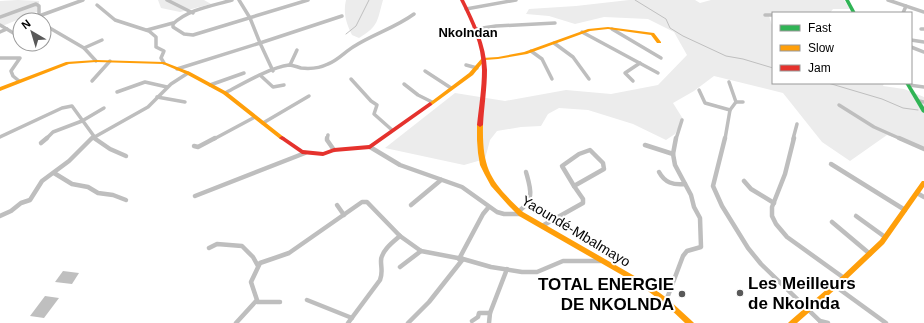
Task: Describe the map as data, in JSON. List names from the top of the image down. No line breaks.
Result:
{"streets":{"main road":["Yaoundé-Mbalmayo"]},"districts":["Nkolndan"],"places":["Les Meilleurs de Nkolnda","TOTAL ENERGIE DE NKOLNDA"],"legend":["Fast","Slow","Jam"],"north":"top left"}
